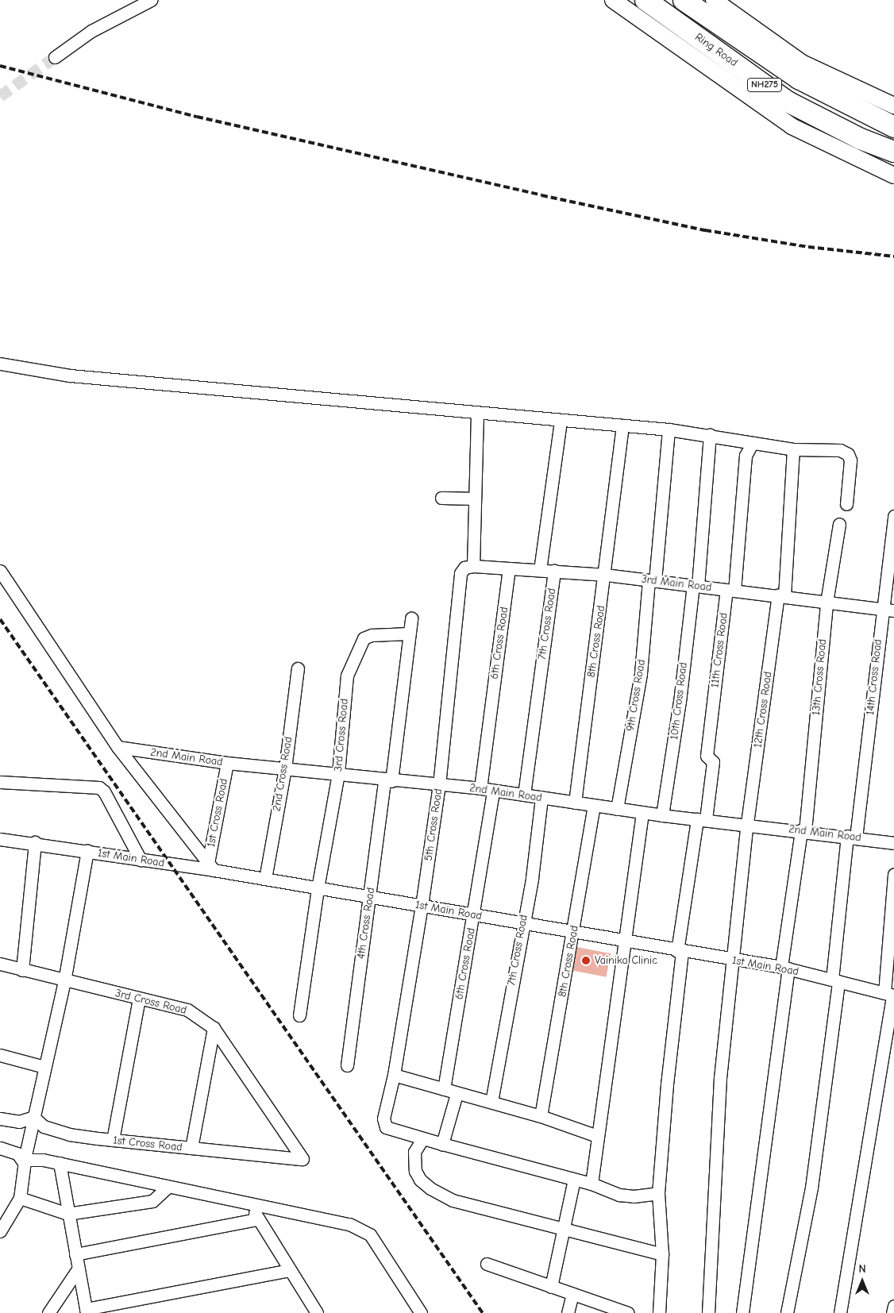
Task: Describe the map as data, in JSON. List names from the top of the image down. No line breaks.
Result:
{"streets":{"highway":["Ring Road","NH275"],"street":["3rd Main Road","7th Cross Road","8th Cross Road","6th Cross Road","11th Cross Road","13th Cross Road","14th Cross Road","9th Cross Road","10th Cross Road","12th Cross Road","3rd Cross Road","2nd Main Road","2nd Cross Road","1st Cross Road","5th Cross Road","1st Main Road","4th Cross Road"]},"crossings":[["3rd Main Road","7th Cross Road"],["3rd Main Road","8th Cross Road"],["3rd Main Road","6th Cross Road"],["3rd Main Road","11th Cross Road"],["3rd Main Road","13th Cross Road"],["3rd Main Road","14th Cross Road"],["3rd Main Road","9th Cross Road"],["3rd Main Road","10th Cross Road"],["3rd Main Road","12th Cross Road"],["3rd Main Road","5th Cross Road"],["7th Cross Road","2nd Main Road"],["7th Cross Road","1st Main Road"],["8th Cross Road","2nd Main Road"],["8th Cross Road","1st Main Road"],["6th Cross Road","2nd Main Road"],["6th Cross Road","1st Main Road"],["11th Cross Road","2nd Main Road"],["13th Cross Road","2nd Main Road"],["13th Cross Road","1st Main Road"],["14th Cross Road","2nd Main Road"],["14th Cross Road","1st Main Road"],["9th Cross Road","2nd Main Road"],["10th Cross Road","2nd Main Road"],["12th Cross Road","2nd Main Road"],["12th Cross Road","1st Main Road"],["3rd Cross Road","2nd Main Road"],["3rd Cross Road","1st Cross Road"],["3rd Cross Road","1st Main Road"],["3rd Cross Road","4th Cross Road"],["2nd Main Road","2nd Cross Road"],["2nd Main Road","1st Cross Road"],["2nd Main Road","5th Cross Road"],["2nd Main Road","4th Cross Road"],["2nd Cross Road","1st Main Road"],["1st Cross Road","1st Main Road"],["5th Cross Road","1st Main Road"],["1st Main Road","4th Cross Road"]],"places":["Vainika Clinic"],"north":"top"}
